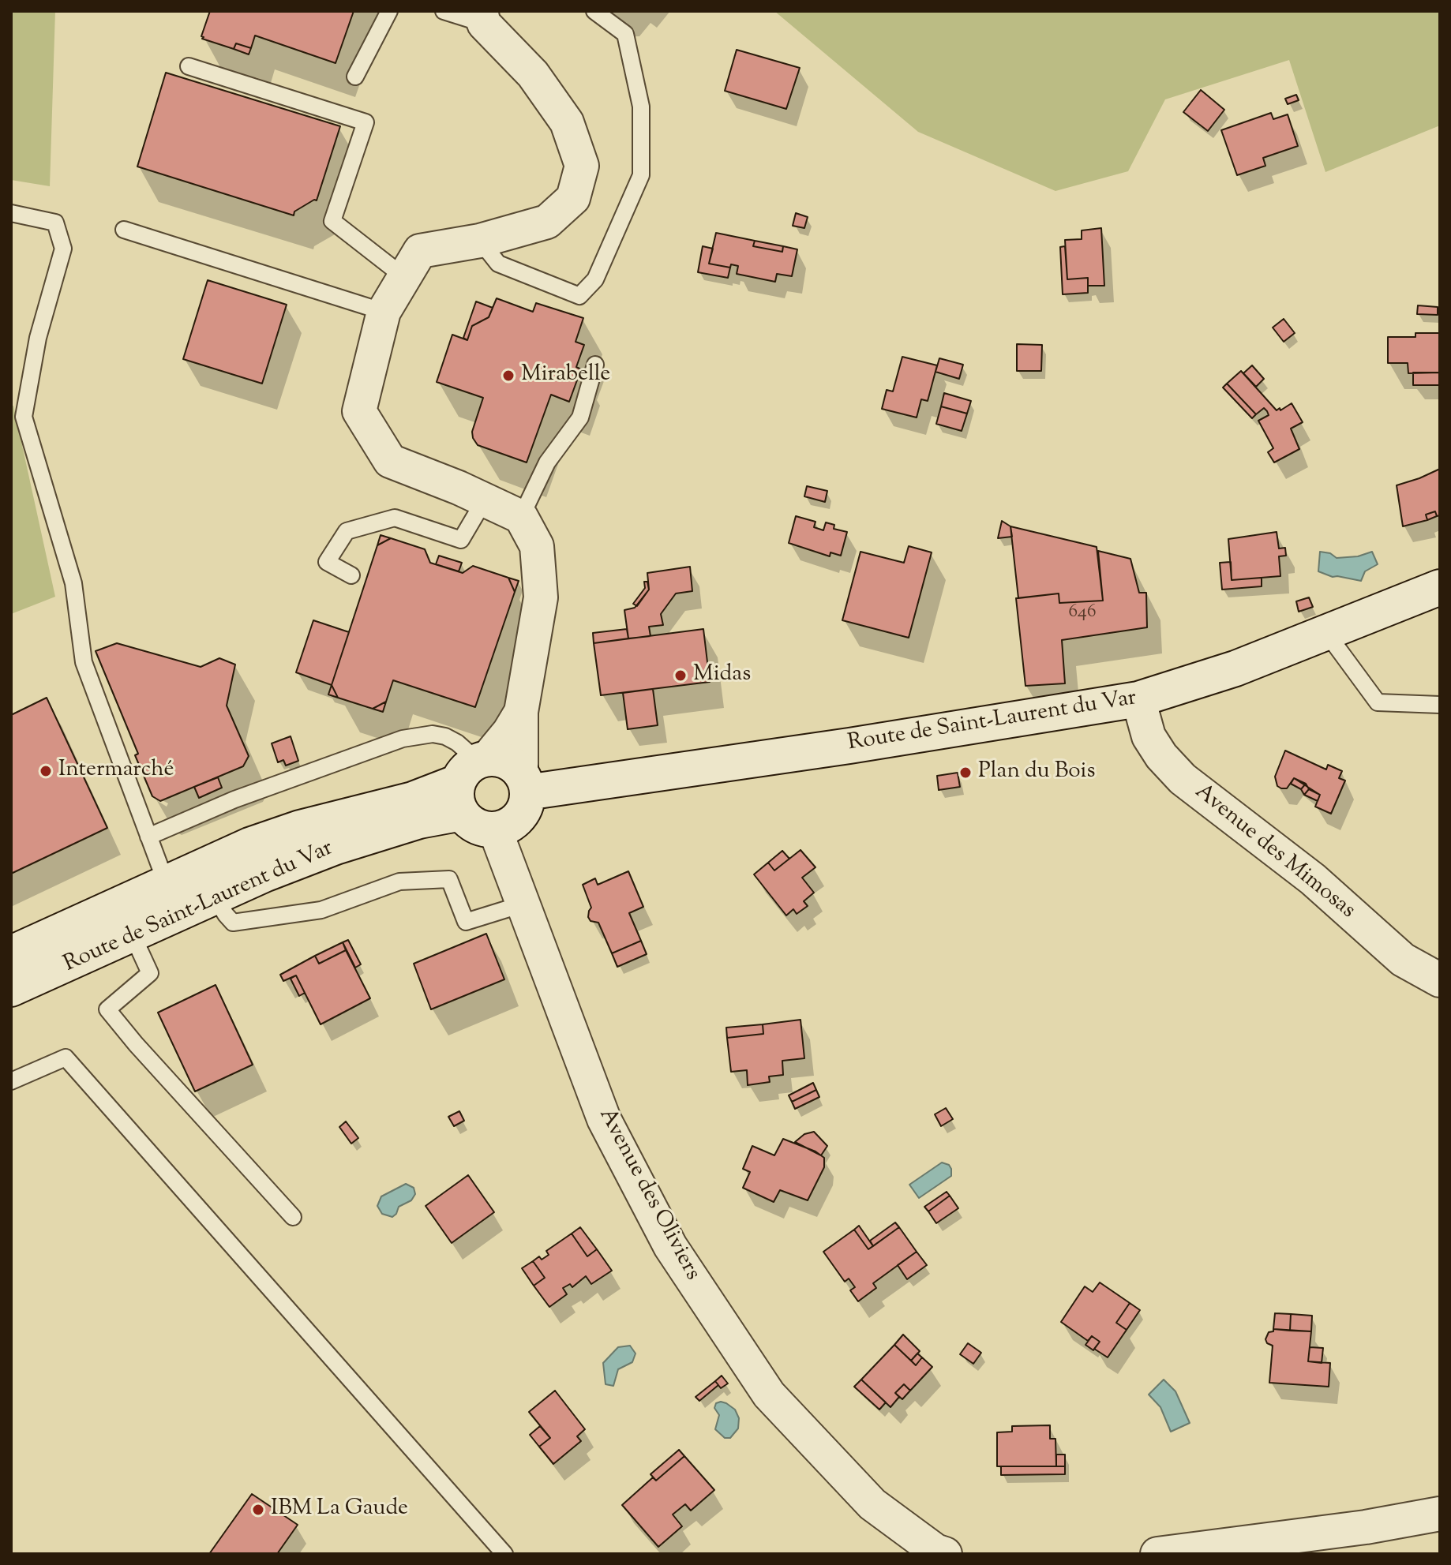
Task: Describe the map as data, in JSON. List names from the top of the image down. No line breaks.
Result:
{"streets":{"main road":["Route de Saint-Laurent du Var"],"street":["Avenue des Mimosas","Avenue des Oliviers"]},"crossings":[["Route de Saint-Laurent du Var","Avenue des Mimosas"],["Route de Saint-Laurent du Var","Avenue des Oliviers"]],"places":["Mirabelle","Midas","Intermarché","Plan du Bois","IBM La Gaude"],"house_numbers":["646"]}
